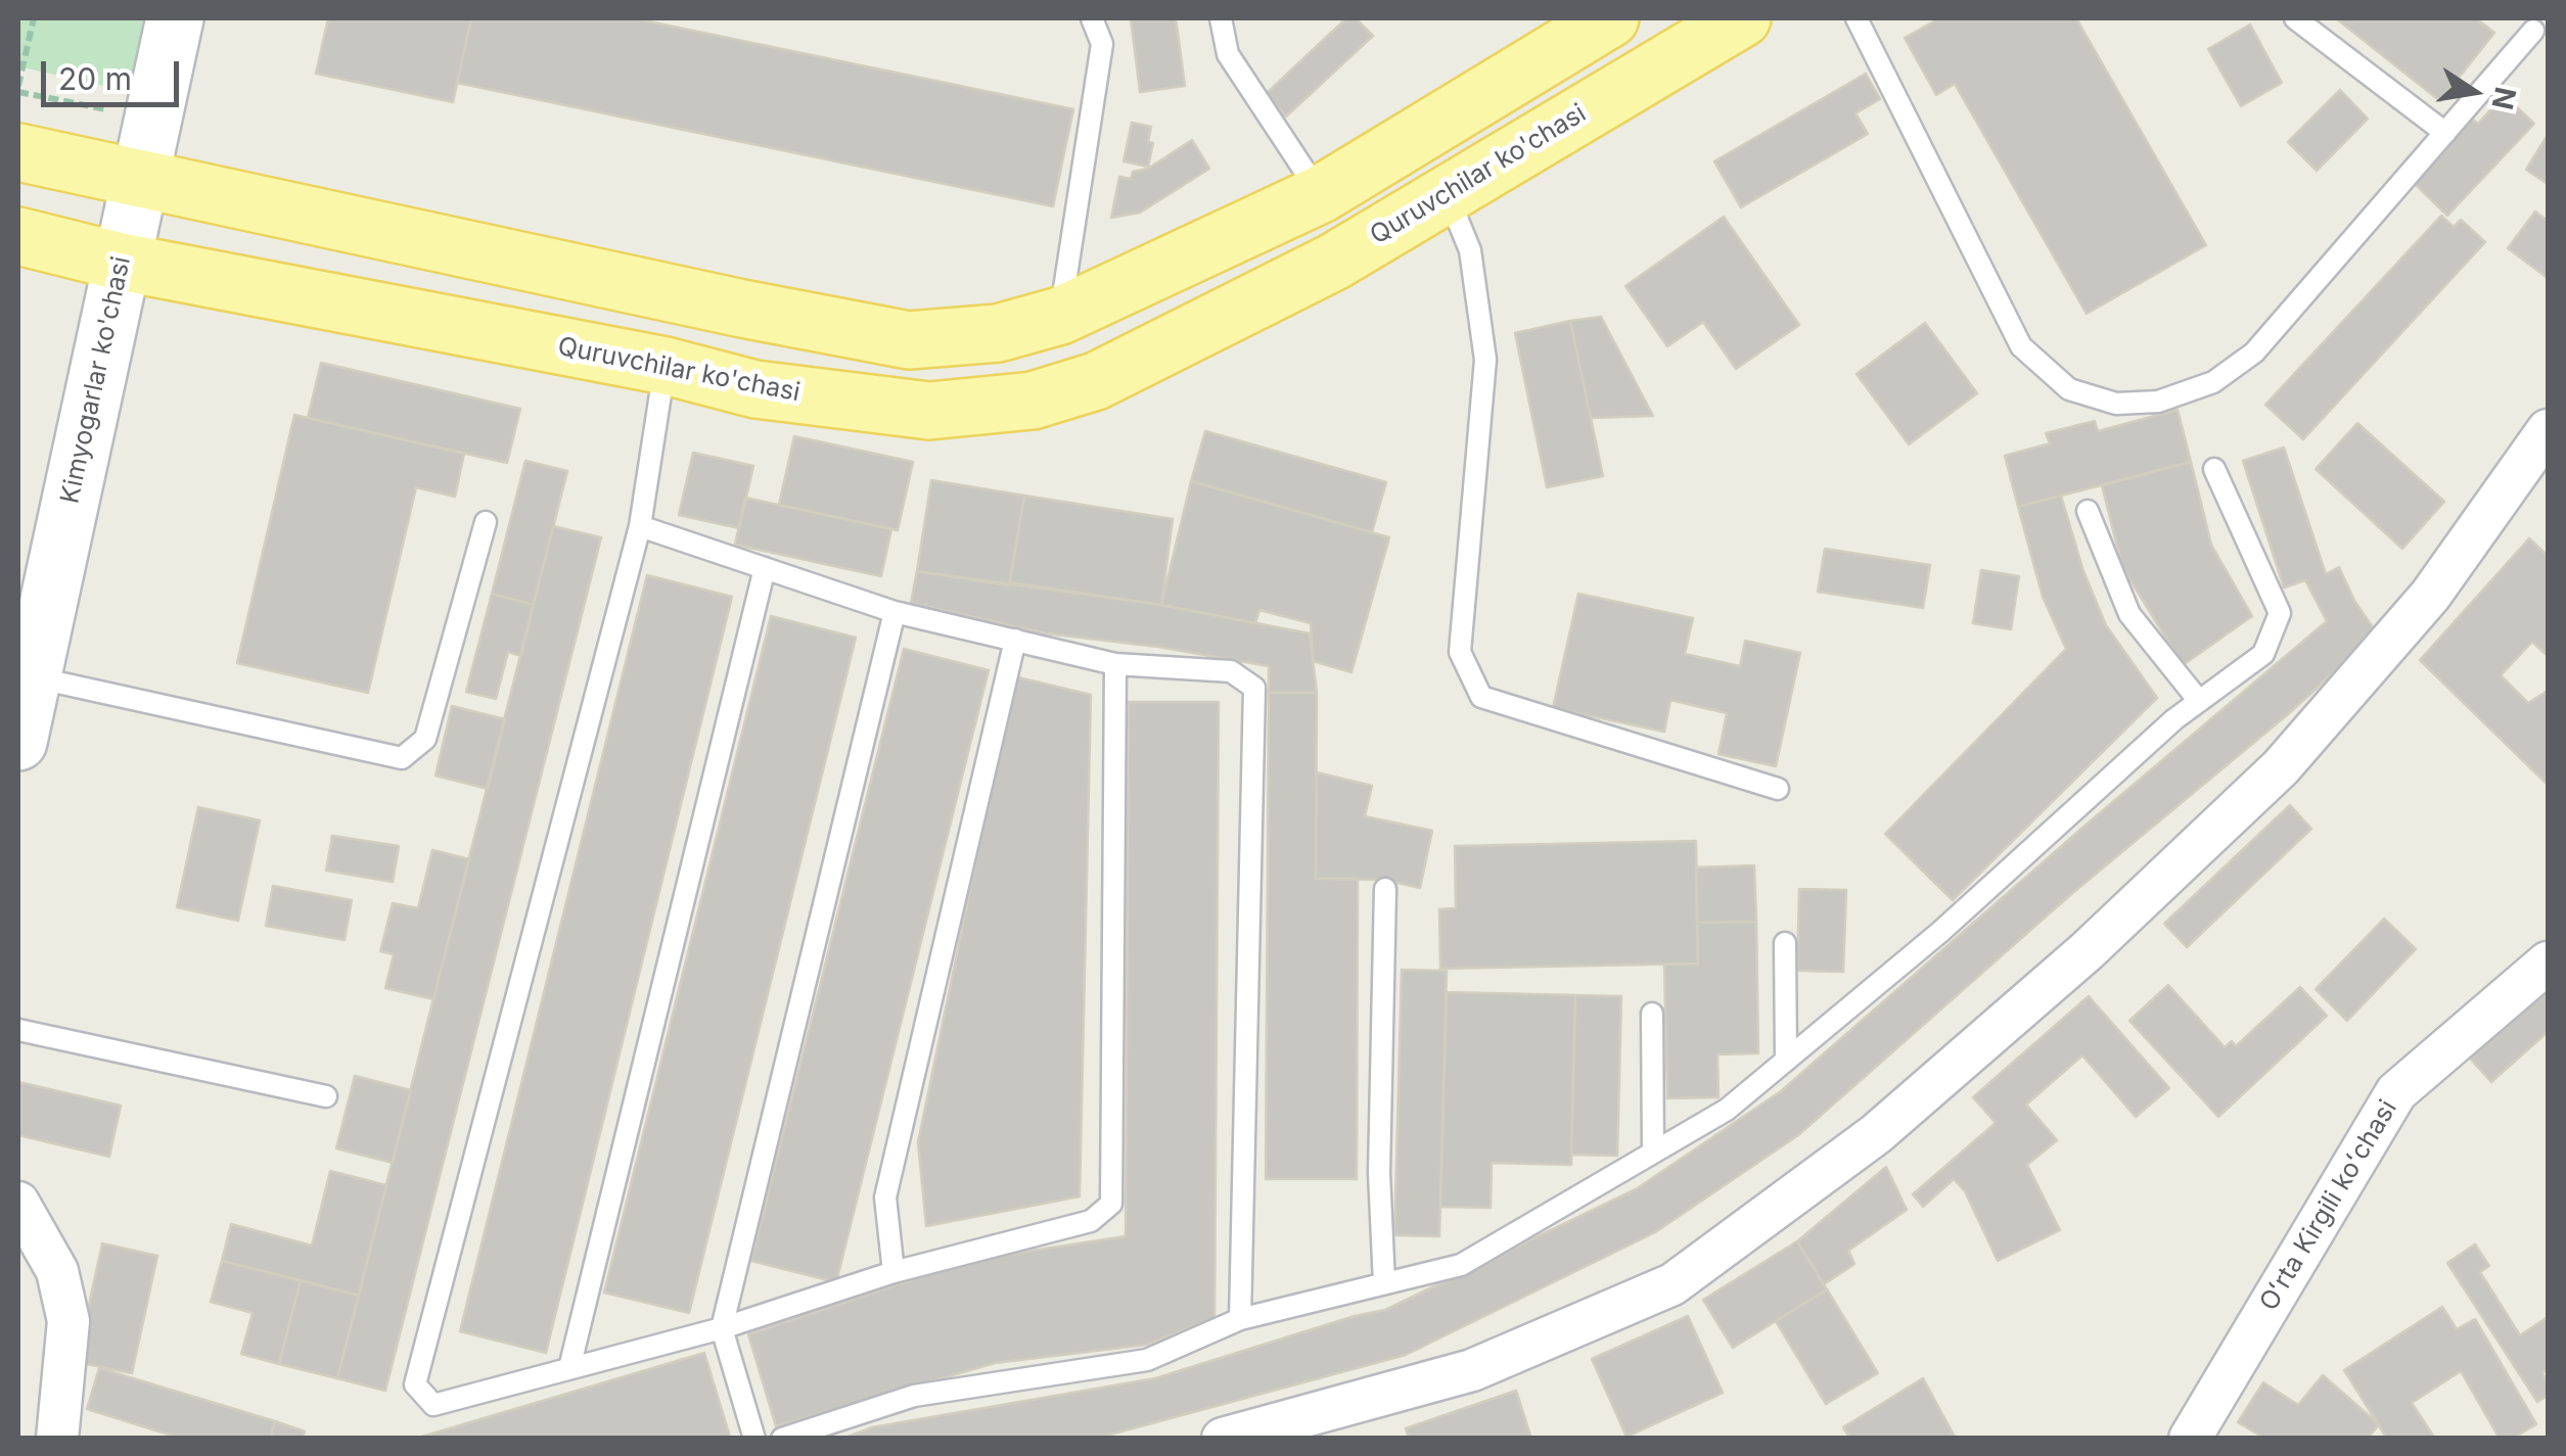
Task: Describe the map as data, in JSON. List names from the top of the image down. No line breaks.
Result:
{"streets":{"main road":["Quruvchilar ko'chasi"],"street":["Kimyogarlar ko'chasi","Oʻrta Kirgili koʻchasi"]},"crossings":[["Quruvchilar ko'chasi","Kimyogarlar ko'chasi"]],"scale_bar":"20 m","north":"right"}
